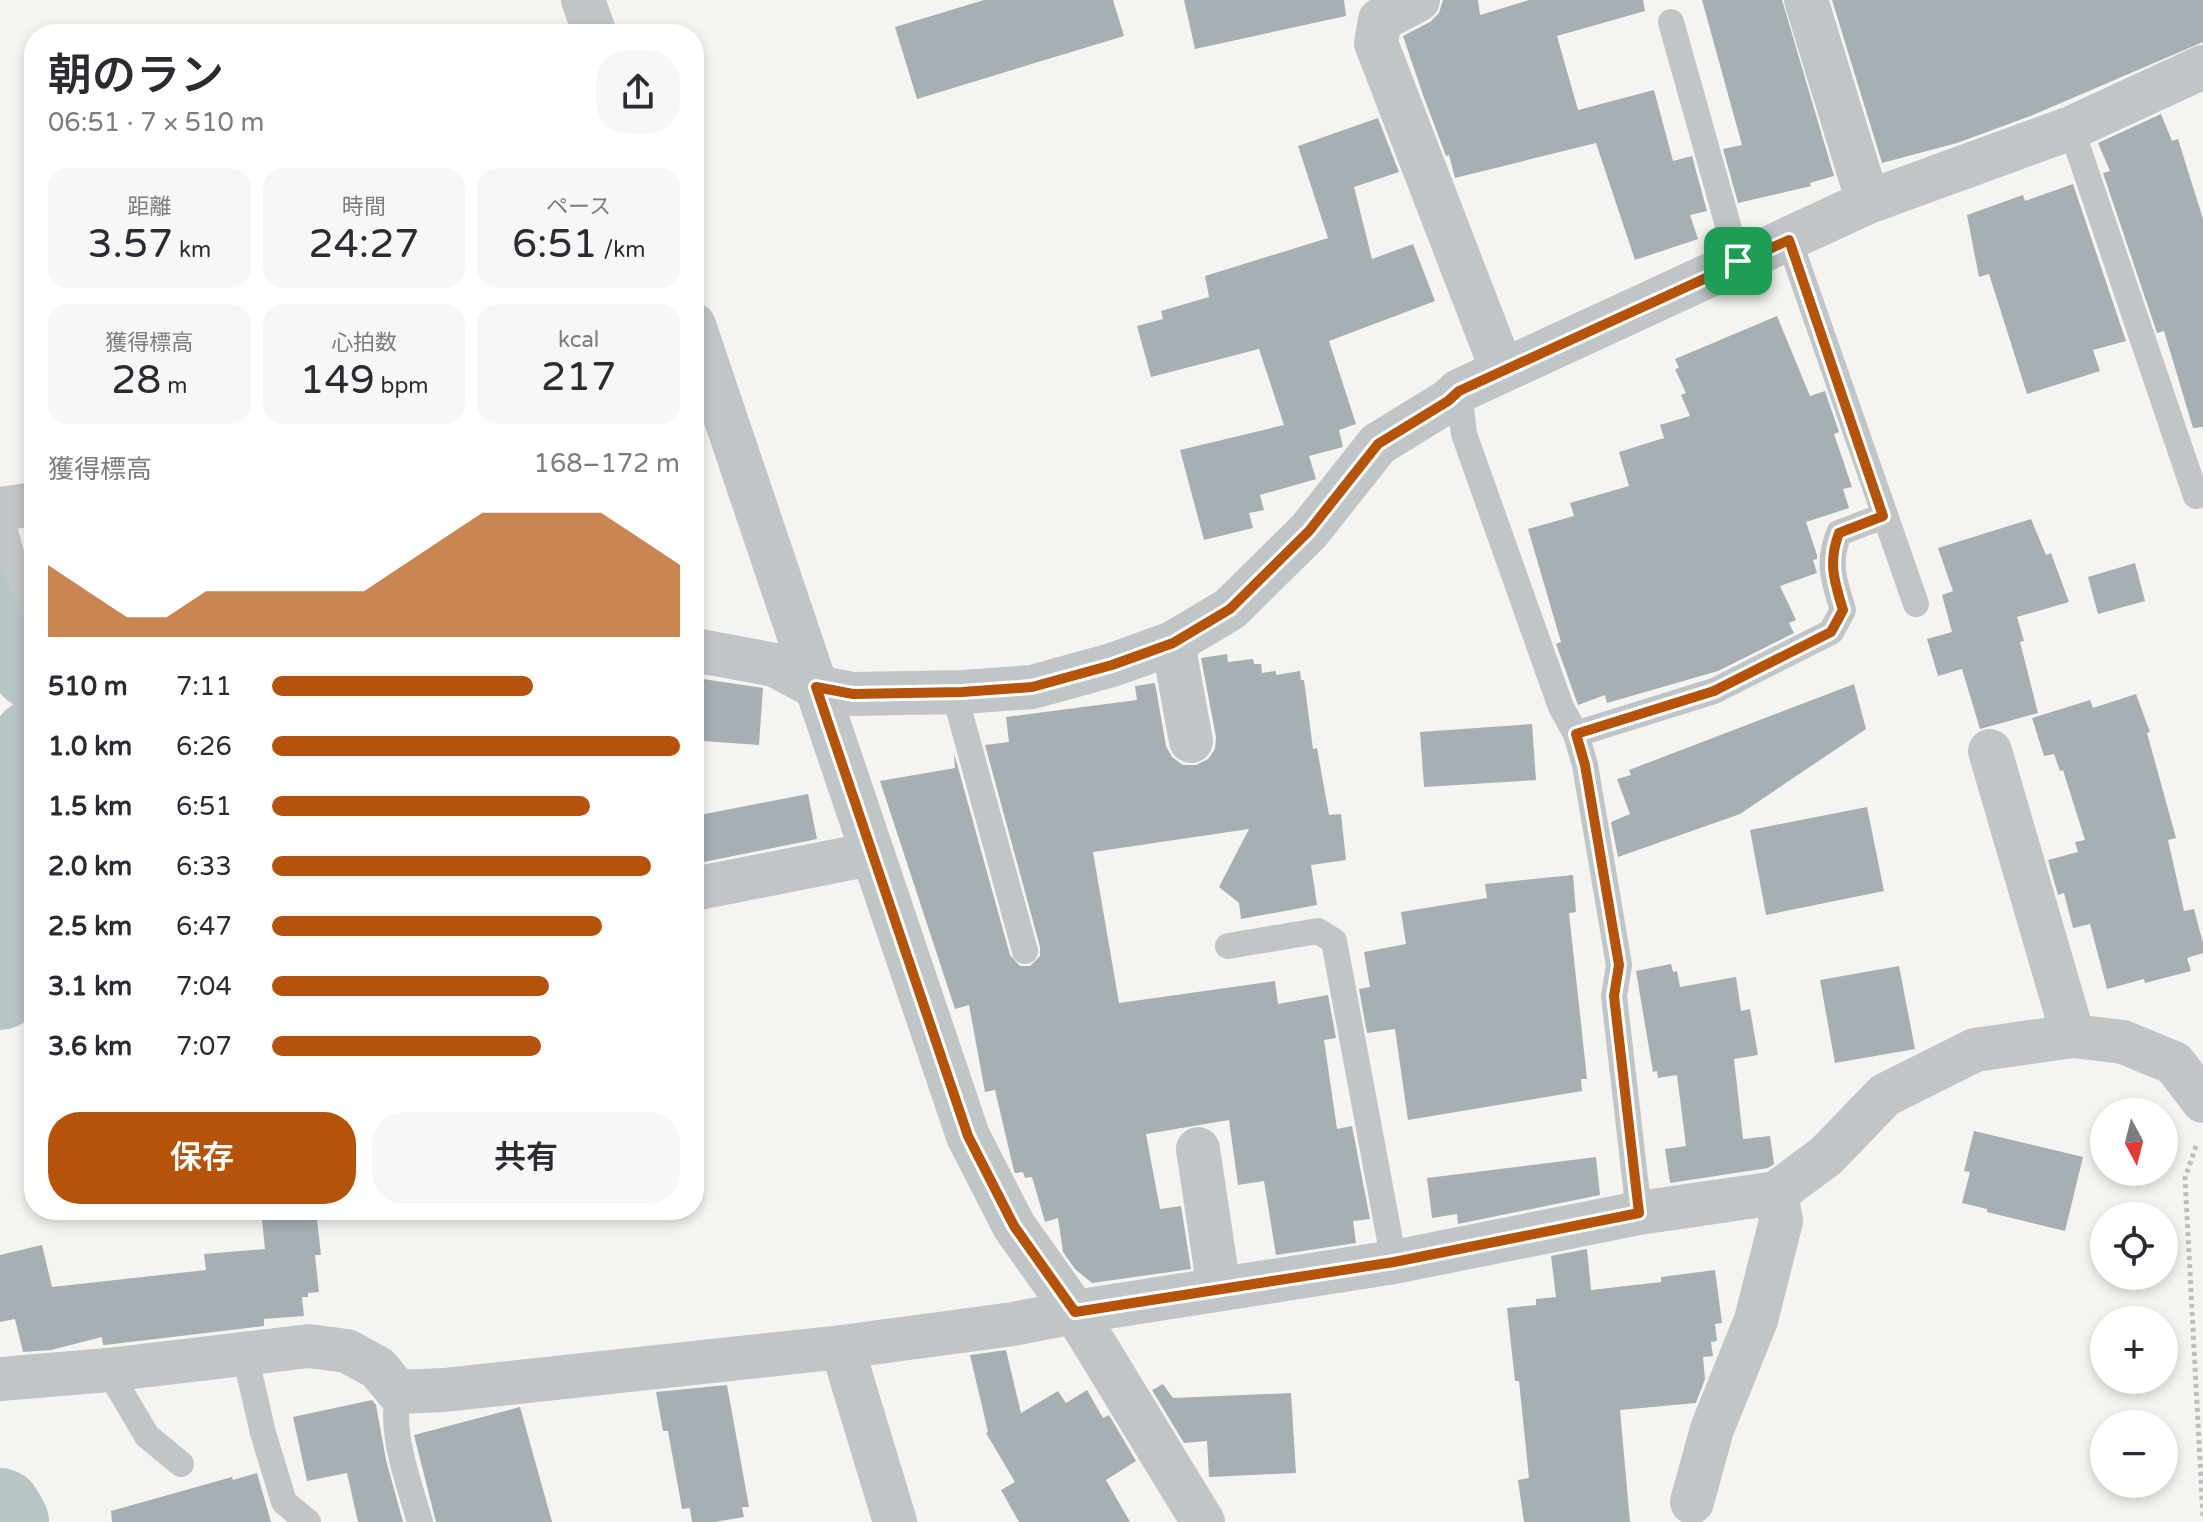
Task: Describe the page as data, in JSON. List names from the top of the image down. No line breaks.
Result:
{"north":"bottom","page":{"heading":["朝のラン","06:51 · 7 × 510 m"],"stats":[["距離","3.57 km"],["時間","24:27"],["ペース","6:51 /km"],["獲得標高","28 m"],["心拍数","149 bpm"],["kcal","217"]],"chart":["獲得標高","168–172 m"],"list":[{"name":"510 m","note":"7:11"},{"name":"1.0 km","note":"6:26"},{"name":"1.5 km","note":"6:51"},{"name":"2.0 km","note":"6:33"},{"name":"2.5 km","note":"6:47"},{"name":"3.1 km","note":"7:04"},{"name":"3.6 km","note":"7:07"}],"buttons":["保存","共有"],"map_buttons":["+","−"]}}
